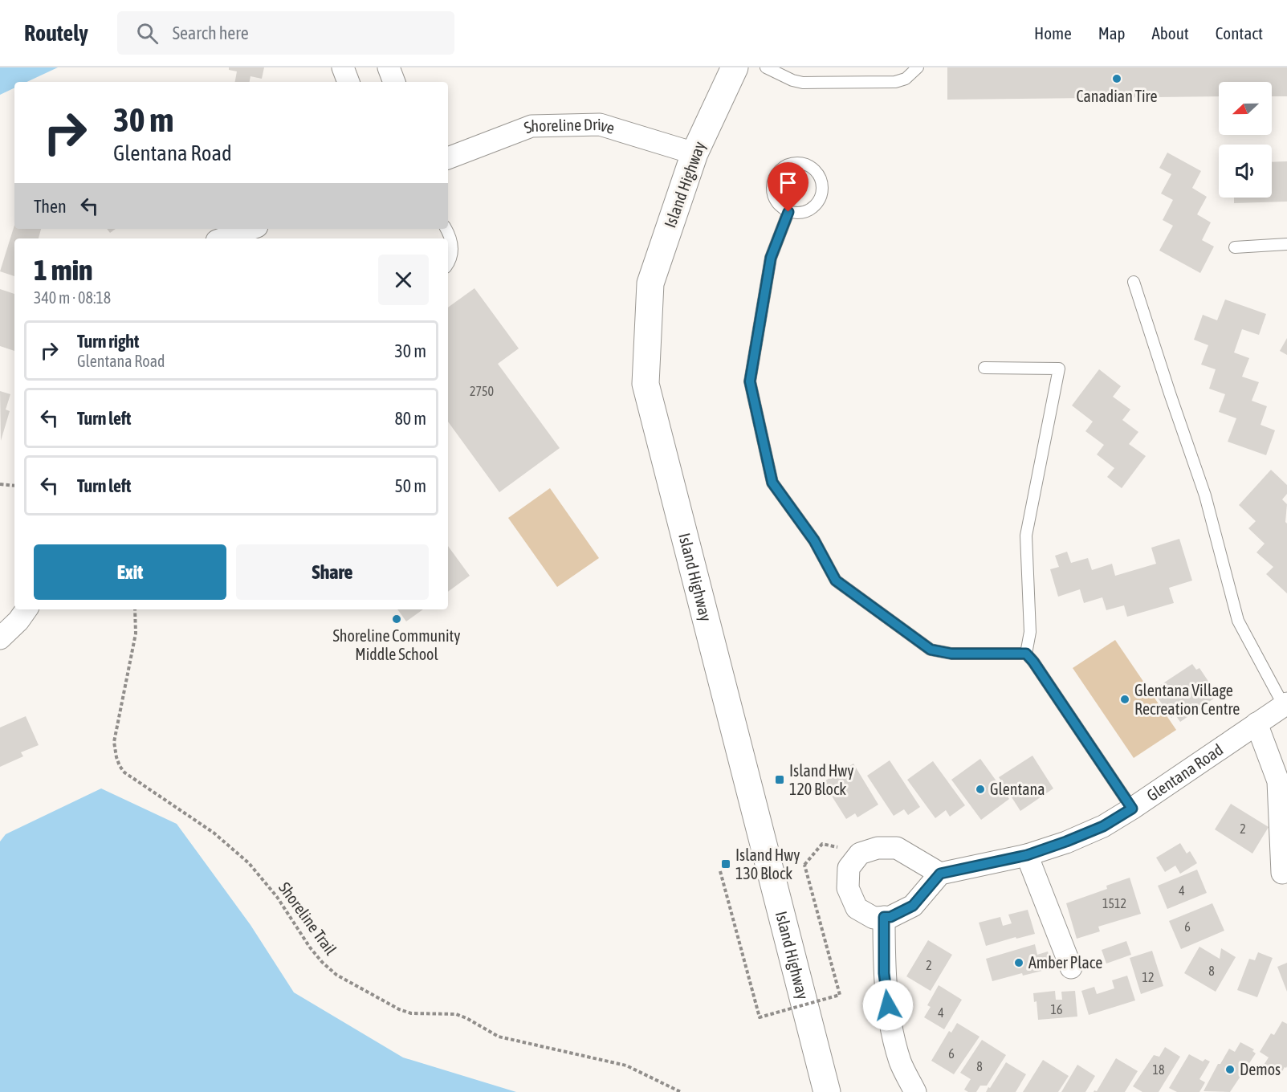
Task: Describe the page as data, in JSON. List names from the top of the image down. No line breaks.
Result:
{"streets":{"main road":["Island Highway"],"street":["Shoreline Drive","Glentana Road"],"path":["Shoreline Trail"]},"crossings":[["Shoreline Drive","Island Highway"]],"places":{"other":["Canadian Tire","Shoreline Community Middle School","Glentana Village Recreation Centre","Glentana","Amber Place","Demos"],"transit":["Island Hwy 120 Block","Island Hwy 130 Block"]},"house_numbers":["2750","2","4","1512","6","2","8","12","16","4","6","8","18"],"north":"left","page":{"header":"Routely","search":"Search here","nav":["Home","Map","About","Contact"],"turn":["30 m","Glentana Road"],"then":"Then","heading":["1 min","340 m · 08:18"],"list":[{"name":"Turn right","note":"Glentana Road","value":"30 m"},{"name":"Turn left","value":"80 m"},{"name":"Turn left","value":"50 m"}],"buttons":["Exit","Share"]}}
